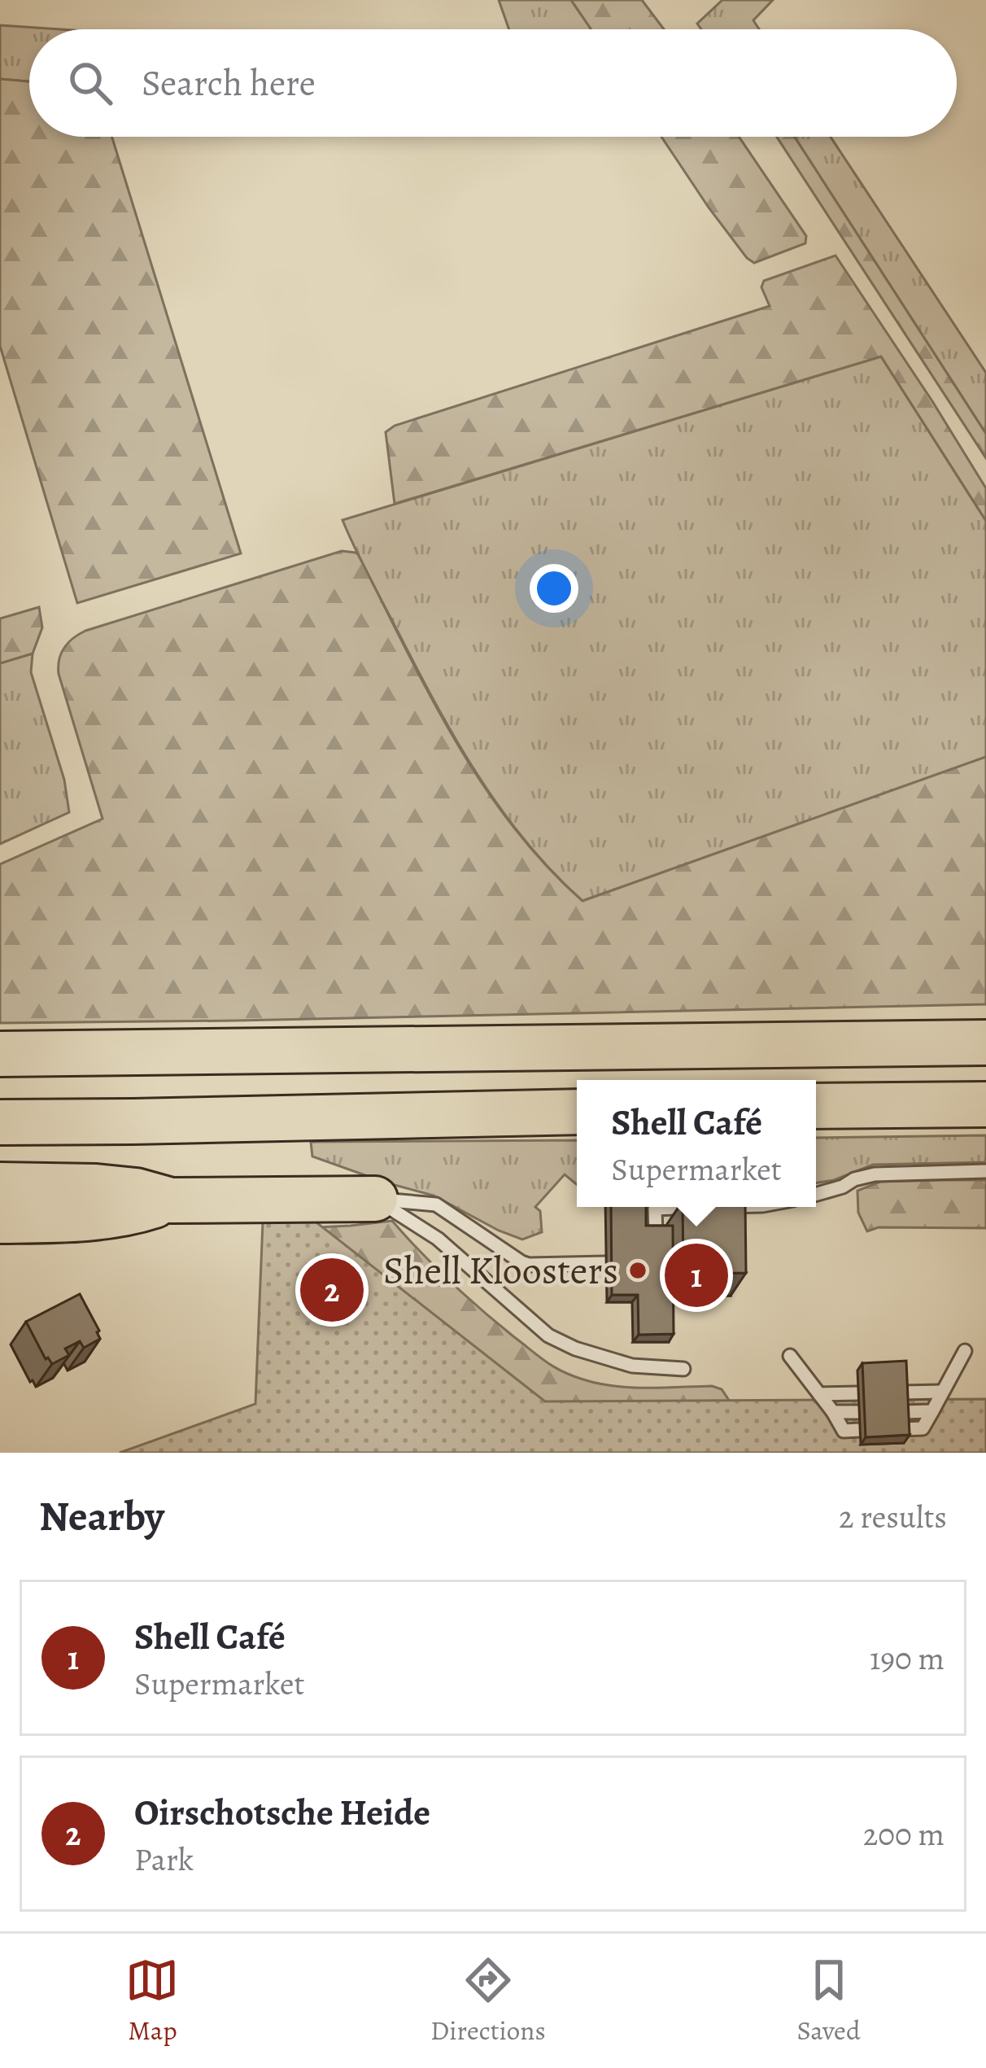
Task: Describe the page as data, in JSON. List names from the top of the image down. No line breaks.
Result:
{"places":["Shell Kloosters"],"page":{"search":"Search here","popup":["Shell Café","Supermarket"],"pins":["1","2"],"heading":["Nearby","2 results"],"list":[{"mark":"1","name":"Shell Café","note":"Supermarket","value":"190 m"},{"mark":"2","name":"Oirschotsche Heide","note":"Park","value":"200 m"}],"nav":["Map","Directions","Saved"]}}
